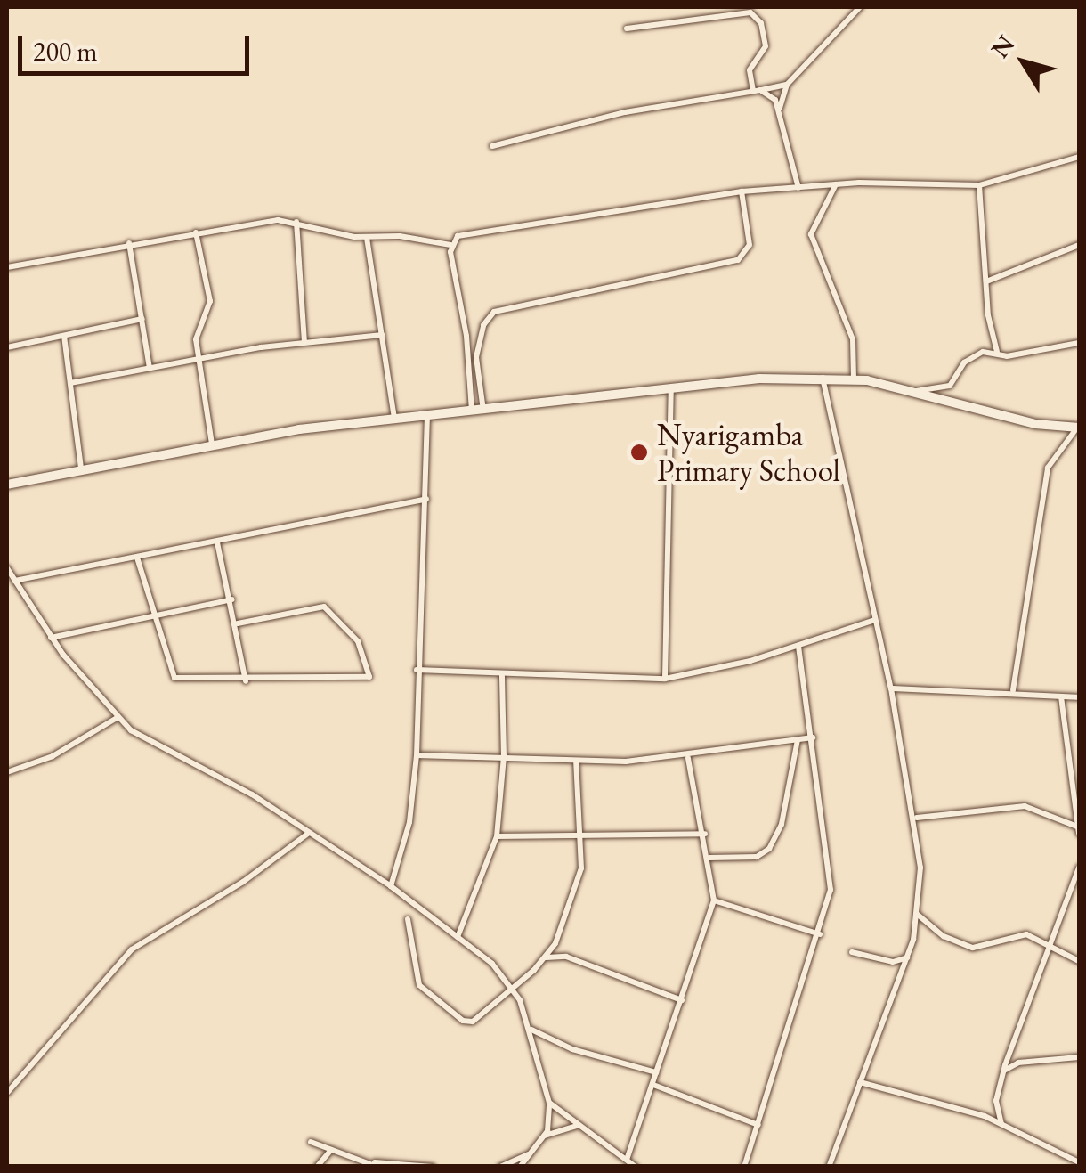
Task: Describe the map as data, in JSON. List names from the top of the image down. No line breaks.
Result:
{"places":["Nyarigamba Primary School"],"scale_bar":"200 m","north":"top left"}
